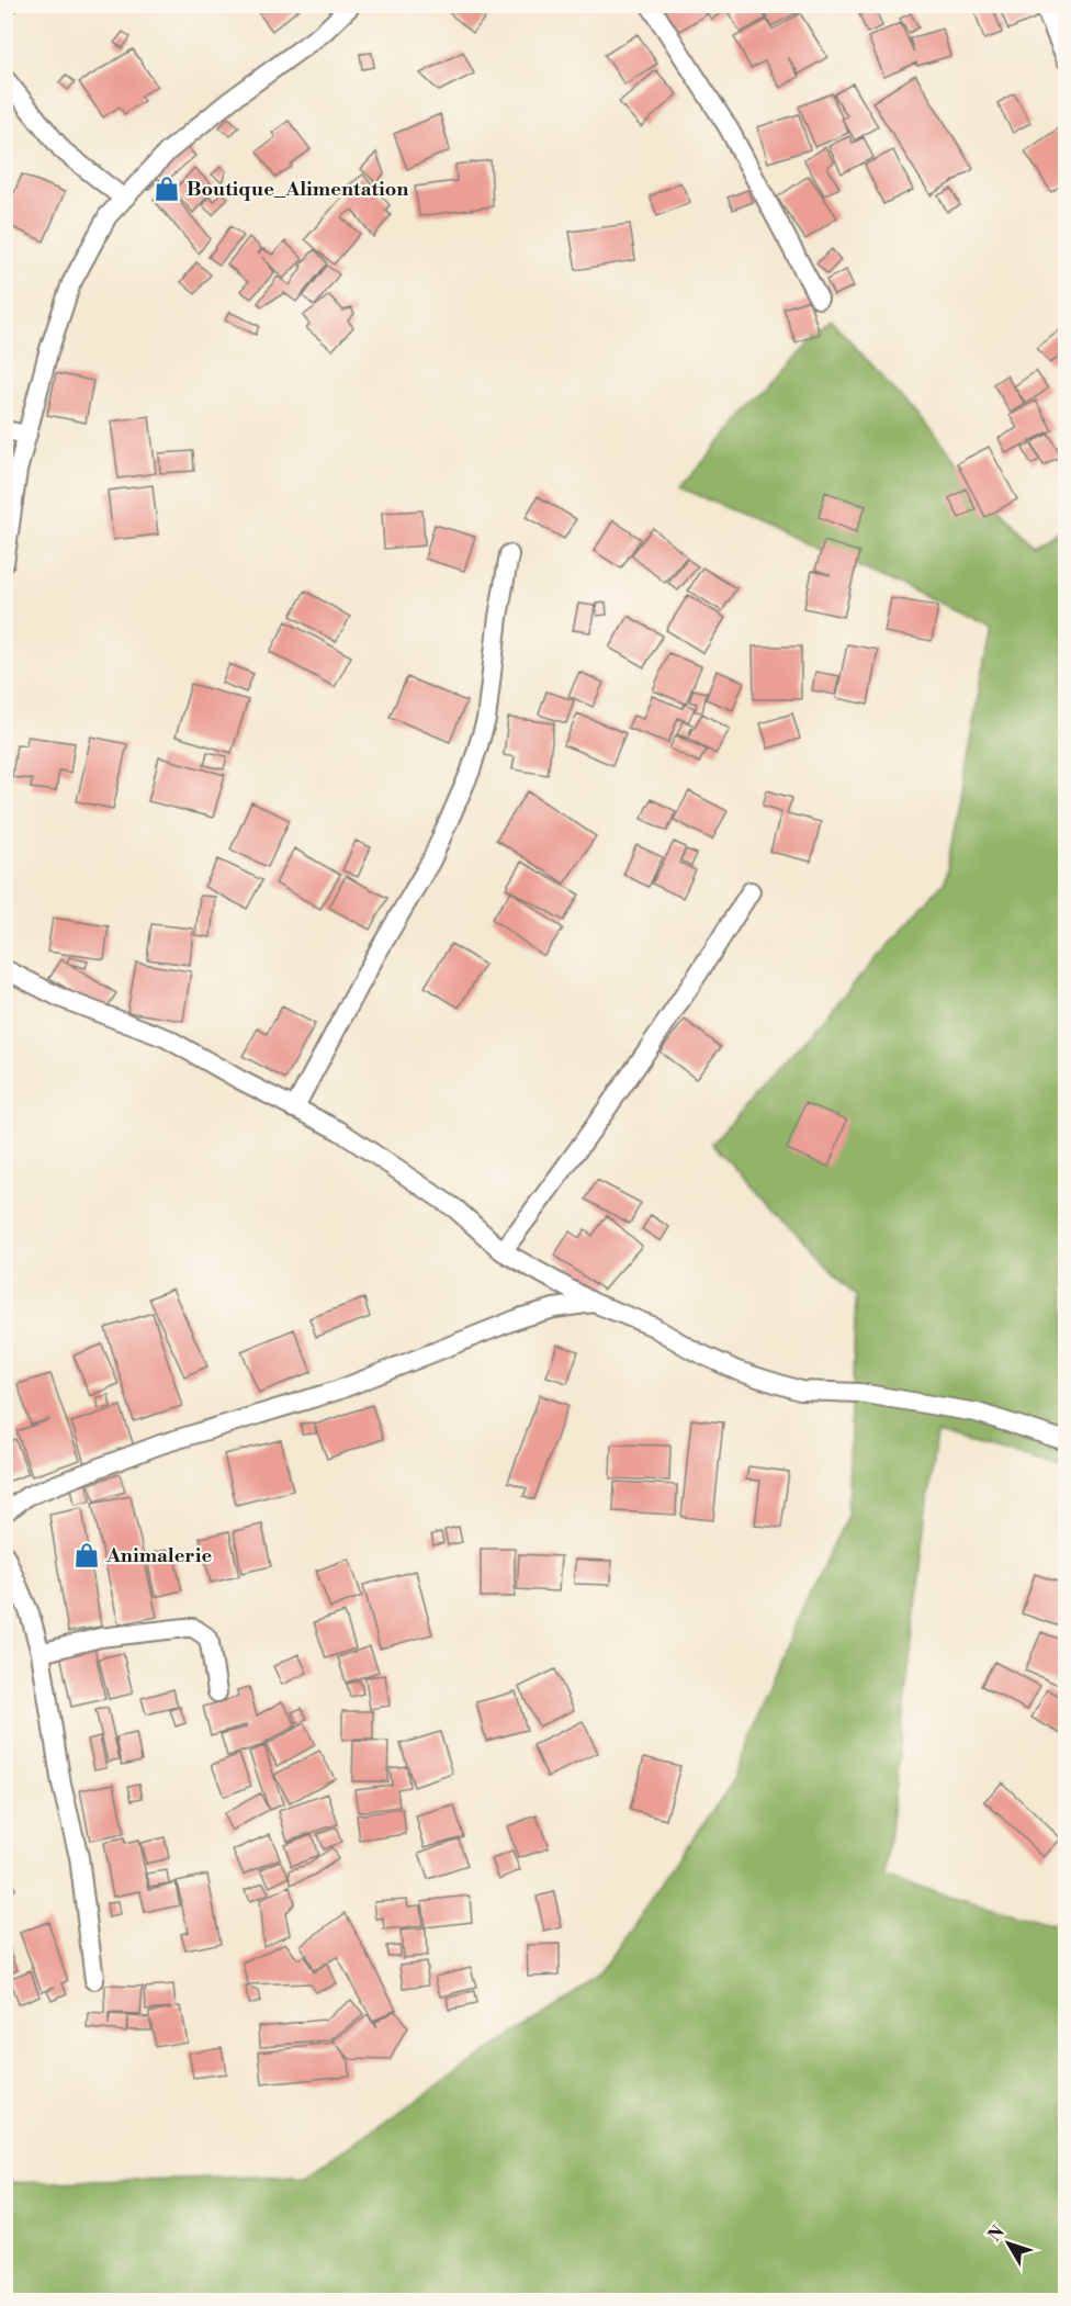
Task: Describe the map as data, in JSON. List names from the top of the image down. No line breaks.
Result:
{"places":{"shop":["Boutique_Alimentation","Animalerie"]},"north":"top left"}
